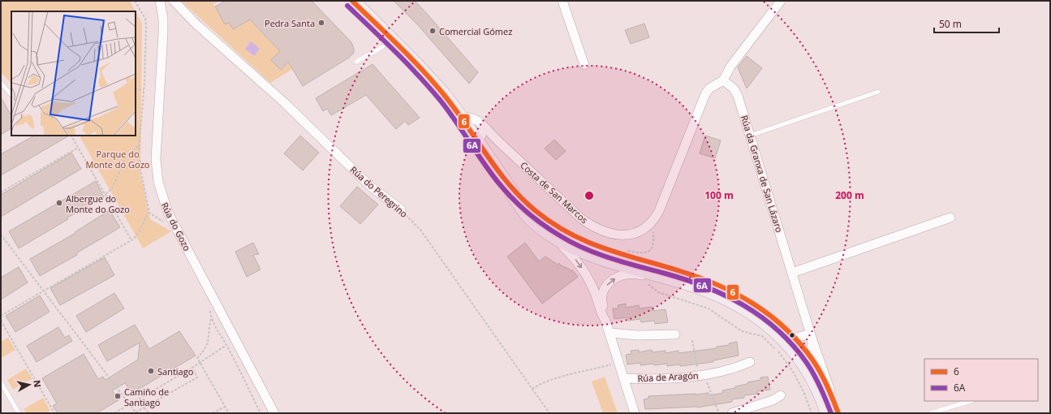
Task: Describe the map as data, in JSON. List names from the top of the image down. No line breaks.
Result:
{"streets":{"street":["Rúa da Granxa de San Lázaro","Rúa do Peregrino","Costa de San Marcos","Rúa do Gozo","Rúa de Aragón"]},"parks":["Parque do Monte do Gozo"],"places":["Pedra Santa","Comercial Gómez","Albergue do Monte do Gozo","Santiago","Camiño de Santiago"],"lines":["transit line 6","transit line 6A"],"legend":["6","6A"],"scale_bar":"50 m","north":"right","rings":["100 m","200 m"]}
